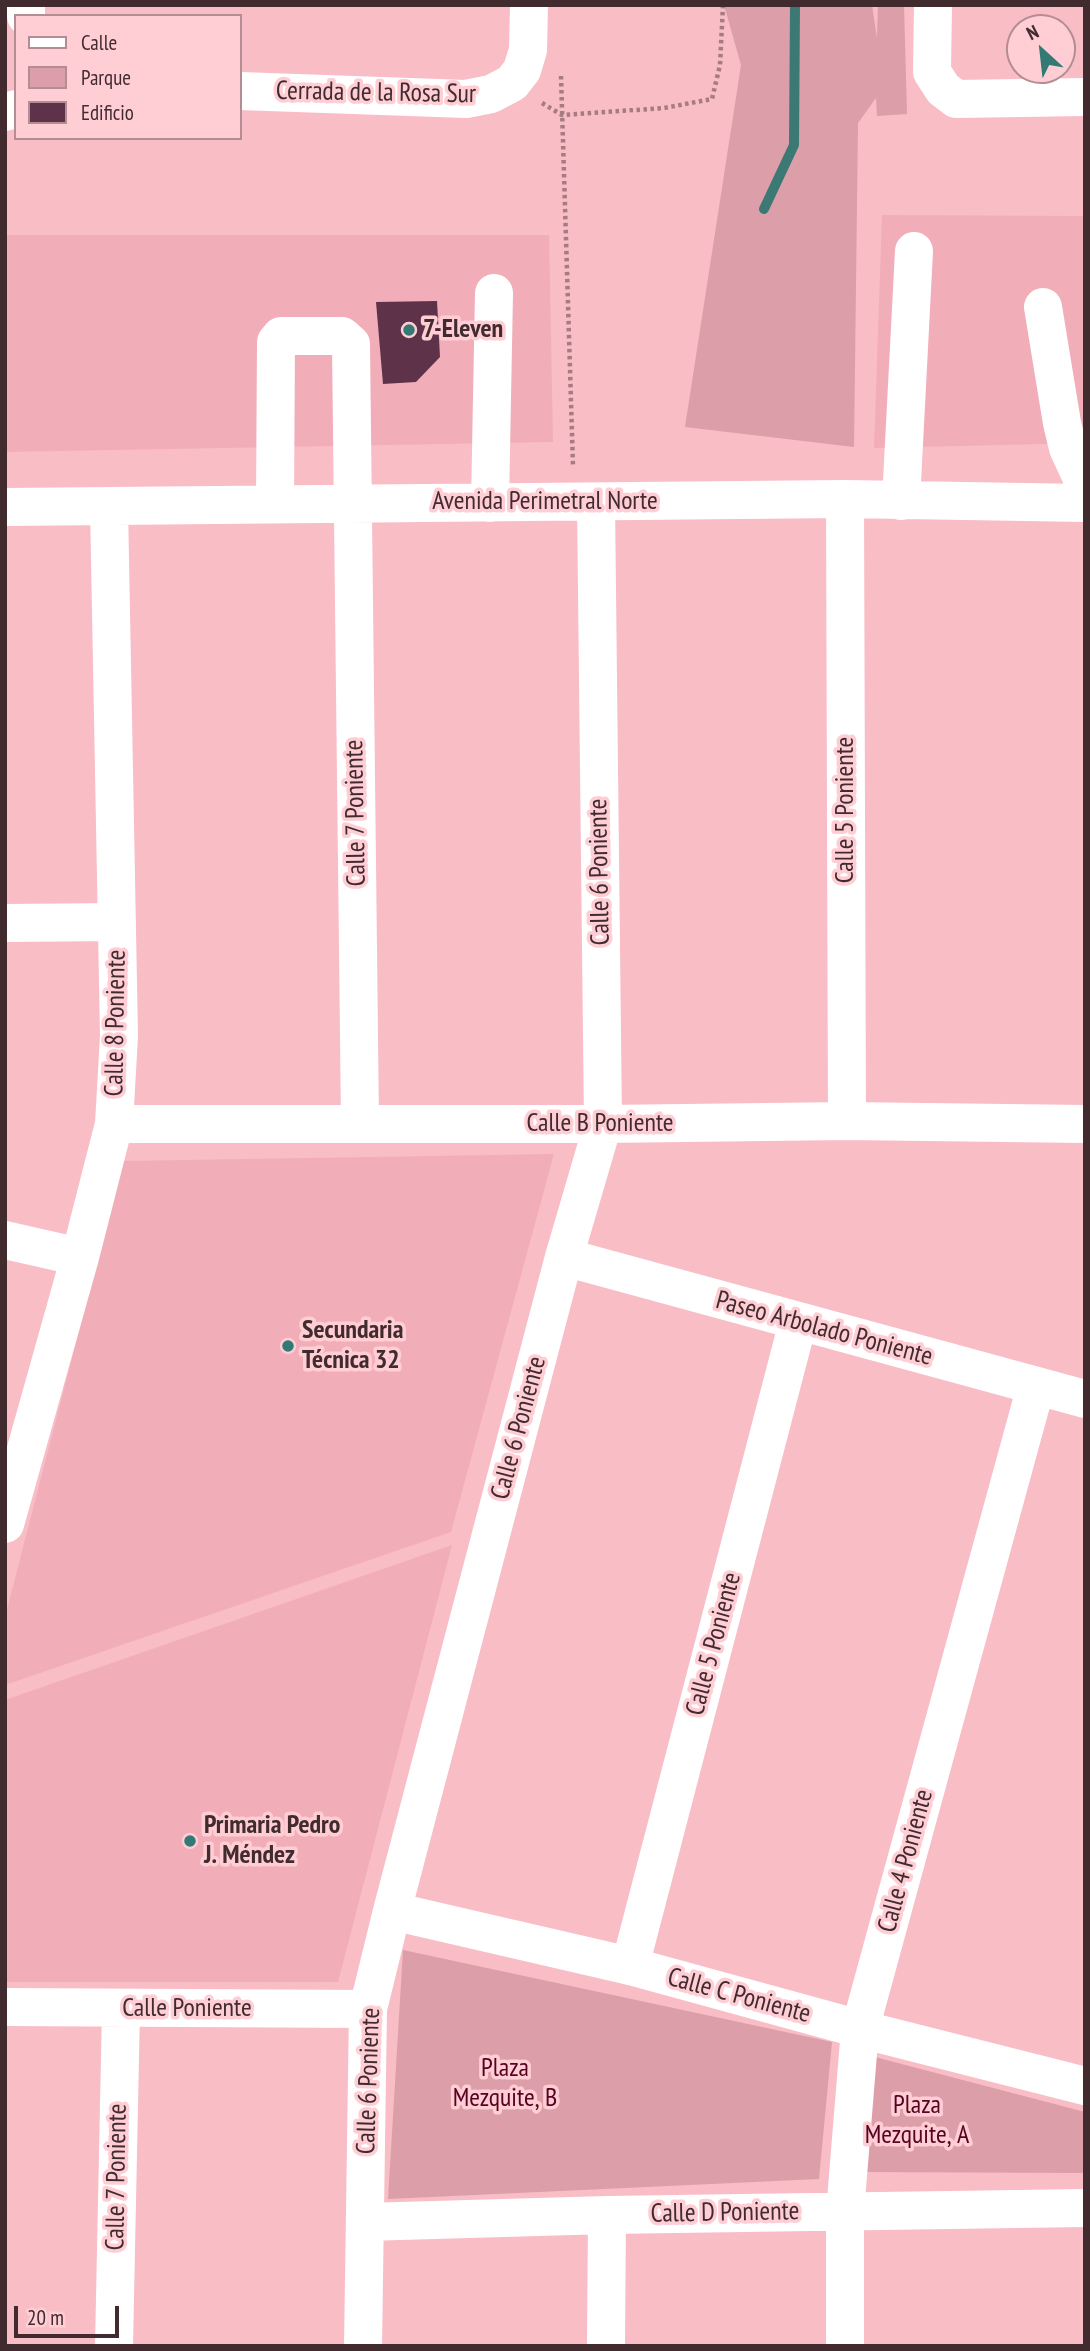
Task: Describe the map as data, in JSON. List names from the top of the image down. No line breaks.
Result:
{"streets":{"street":["Cerrada de la Rosa Sur","Avenida Perimetral Norte","Calle 5 Poniente","Calle 7 Poniente","Calle 6 Poniente","Calle 8 Poniente","Calle B Poniente","Paseo Arbolado Poniente","Calle 4 Poniente","Calle C Poniente","Calle Poniente","Calle D Poniente"]},"crossings":[["Avenida Perimetral Norte","Calle 5 Poniente"],["Avenida Perimetral Norte","Calle 7 Poniente"],["Avenida Perimetral Norte","Calle 6 Poniente"],["Avenida Perimetral Norte","Calle 8 Poniente"],["Calle 5 Poniente","Calle B Poniente"],["Calle 5 Poniente","Paseo Arbolado Poniente"],["Calle 5 Poniente","Calle C Poniente"],["Calle 7 Poniente","Calle B Poniente"],["Calle 7 Poniente","Calle Poniente"],["Calle 6 Poniente","Calle B Poniente"],["Calle 6 Poniente","Paseo Arbolado Poniente"],["Calle 6 Poniente","Calle C Poniente"],["Calle 6 Poniente","Calle Poniente"],["Calle 6 Poniente","Calle D Poniente"],["Calle 8 Poniente","Calle B Poniente"],["Paseo Arbolado Poniente","Calle 4 Poniente"],["Calle 4 Poniente","Calle C Poniente"],["Calle 4 Poniente","Calle D Poniente"]],"parks":["Plaza Mezquite, B","Plaza Mezquite, A"],"places":["7-Eleven","Secundaria Técnica 32","Primaria Pedro J. Méndez"],"legend":["Calle","Parque","Edificio"],"scale_bar":"20 m","north":"top left"}
